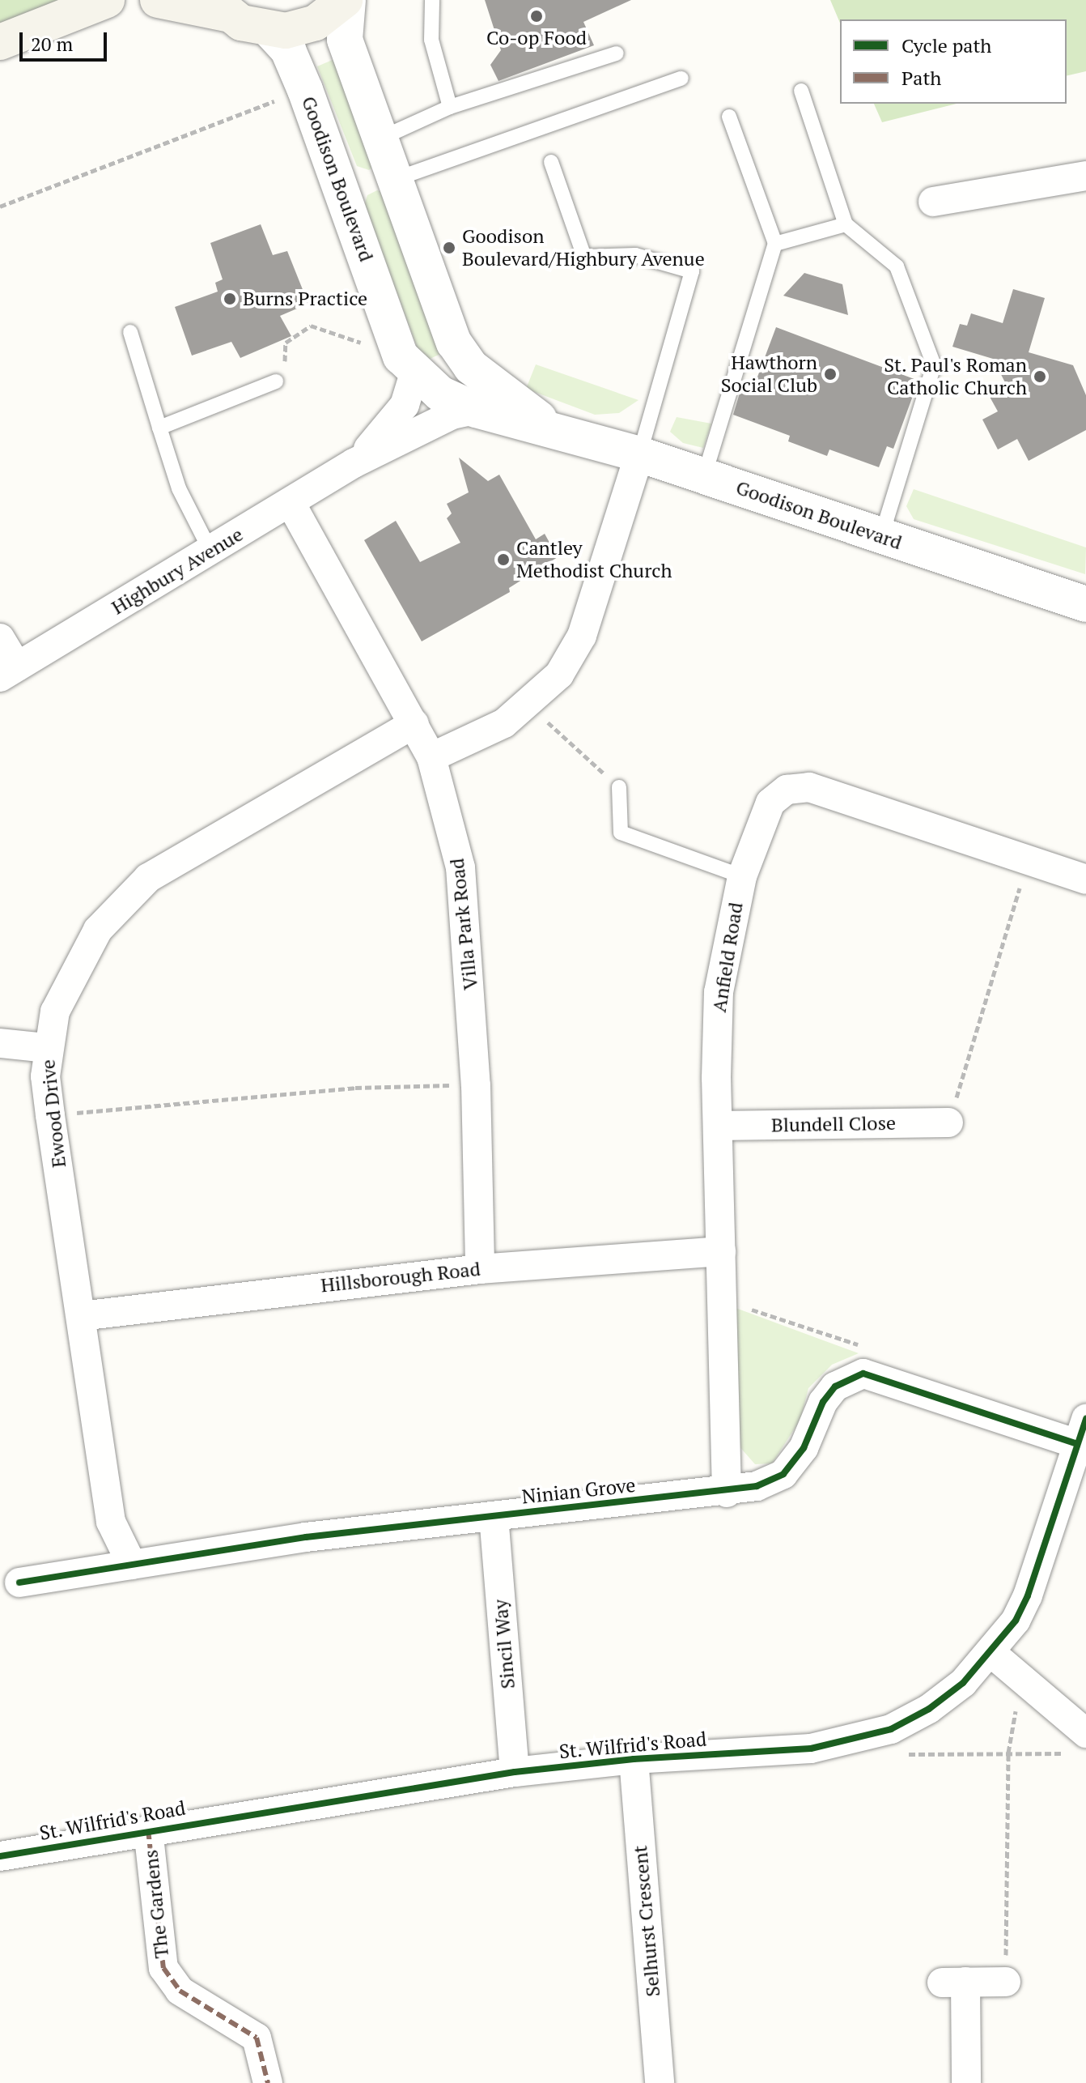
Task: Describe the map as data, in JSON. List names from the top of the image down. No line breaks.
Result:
{"streets":{"street":["Goodison Boulevard","Highbury Avenue","Villa Park Road","Anfield Road","Ewood Drive","Blundell Close","Hillsborough Road","Ninian Grove","Sincil Way","St. Wilfrid's Road","The Gardens","Selhurst Crescent"]},"crossings":[["Highbury Avenue","Villa Park Road"],["Villa Park Road","Ewood Drive"],["Villa Park Road","Hillsborough Road"],["Anfield Road","Blundell Close"],["Anfield Road","Hillsborough Road"],["Anfield Road","Ninian Grove"],["Ewood Drive","Hillsborough Road"],["Ewood Drive","Ninian Grove"],["Ninian Grove","Sincil Way"],["Sincil Way","St. Wilfrid's Road"],["St. Wilfrid's Road","The Gardens"],["St. Wilfrid's Road","Selhurst Crescent"]],"places":["Co-op Food","Goodison Boulevard/Highbury Avenue","Burns Practice","Hawthorn Social Club","St. Paul's Roman Catholic Church","Cantley Methodist Church"],"legend":["Cycle path","Path"],"scale_bar":"20 m"}
